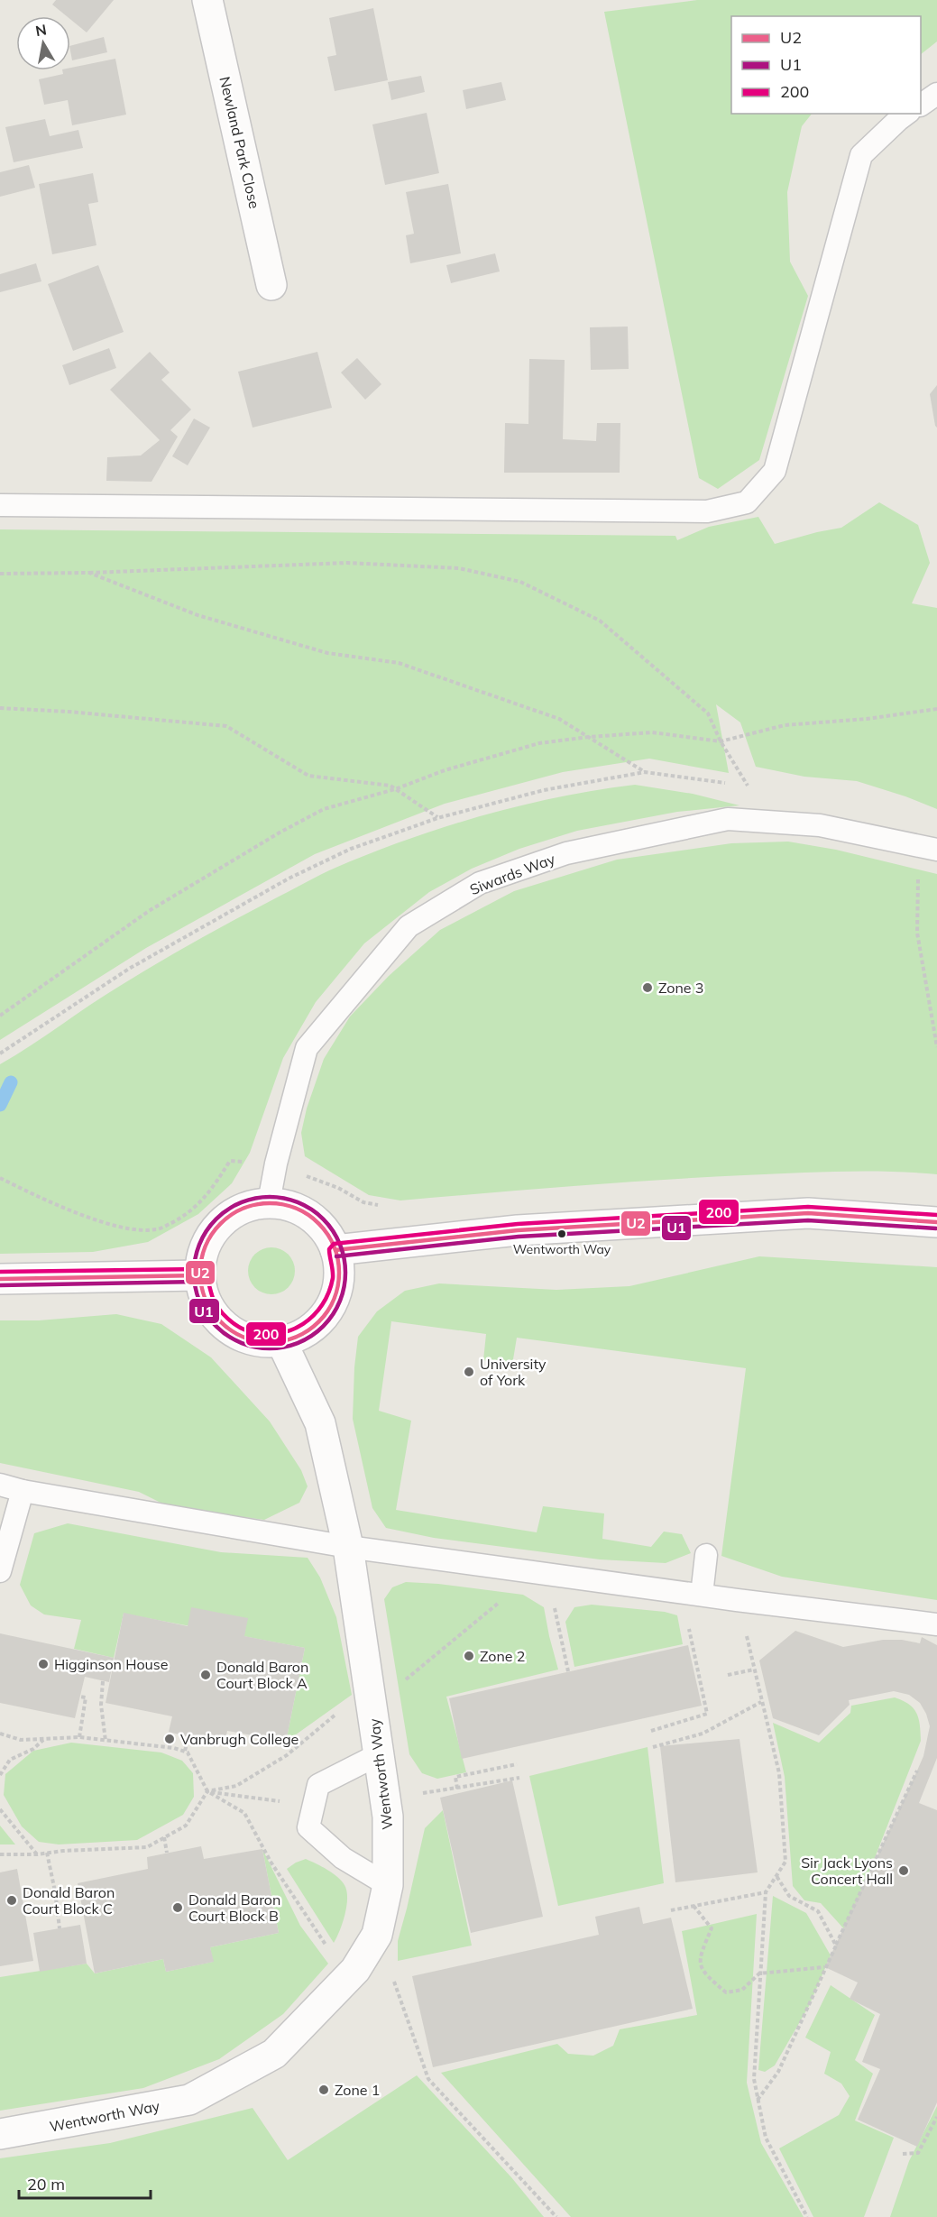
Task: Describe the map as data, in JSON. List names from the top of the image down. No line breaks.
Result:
{"streets":{"street":["Newland Park Close","Wentworth Way"],"lane":["Siwards Way"]},"crossings":[["Siwards Way","Wentworth Way"]],"places":["Zone 3","Wentworth Way","University of York","Zone 2","Higginson House","Donald Baron Court Block A","Vanbrugh College","Sir Jack Lyons Concert Hall","Donald Baron Court Block C","Donald Baron Court Block B","Zone 1"],"lines":["transit line U1","transit line U2","transit line 200"],"legend":["U2","U1","200"],"scale_bar":"20 m","north":"top"}
